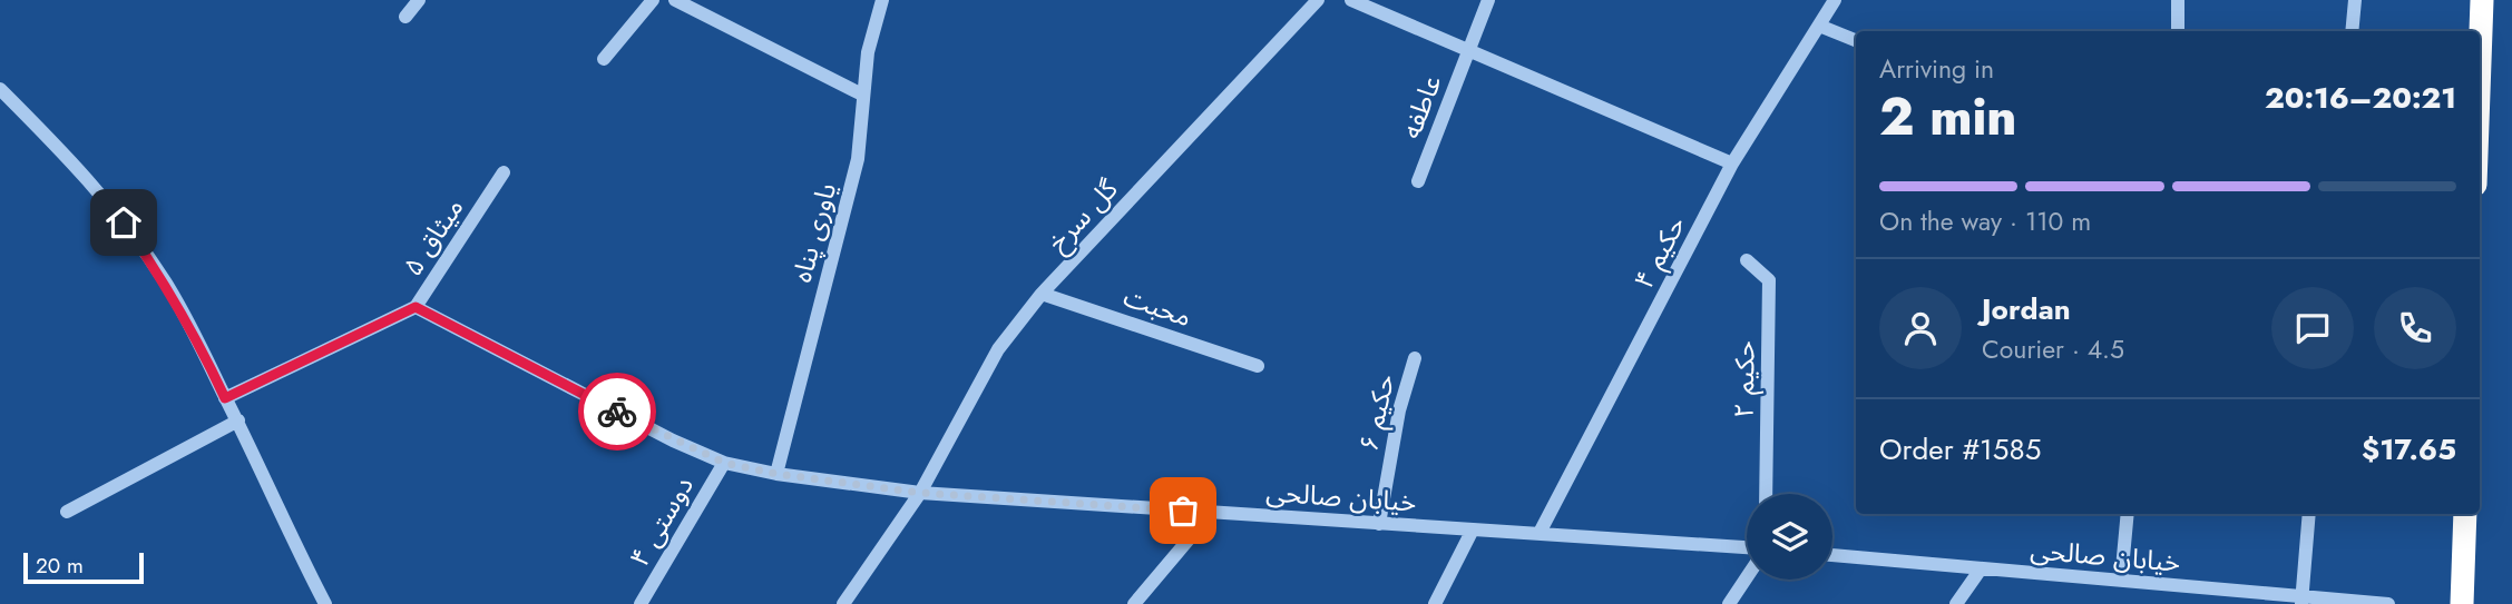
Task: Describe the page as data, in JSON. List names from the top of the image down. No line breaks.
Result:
{"streets":{"street":["عاطفه","گل سرخ","یاوری پناه","میثاق ۵","حکیم ۴","محبت","حکیم ۲","حکیم ۶","خیابان صالحی","دوستی ۴"]},"crossings":[["گل سرخ","محبت"],["گل سرخ","خیابان صالحی"],["یاوری پناه","خیابان صالحی"],["میثاق ۵","خیابان صالحی"],["حکیم ۴","خیابان صالحی"],["حکیم ۶","خیابان صالحی"],["خیابان صالحی","دوستی ۴"]],"scale_bar":"20 m","page":{"heading":["2 min","Arriving in","20:16–20:21"],"panel":["Jordan","Courier · 4.5","Order #1585","$17.65"],"bar":"On the way · 110 m","scale":"20 m"}}
